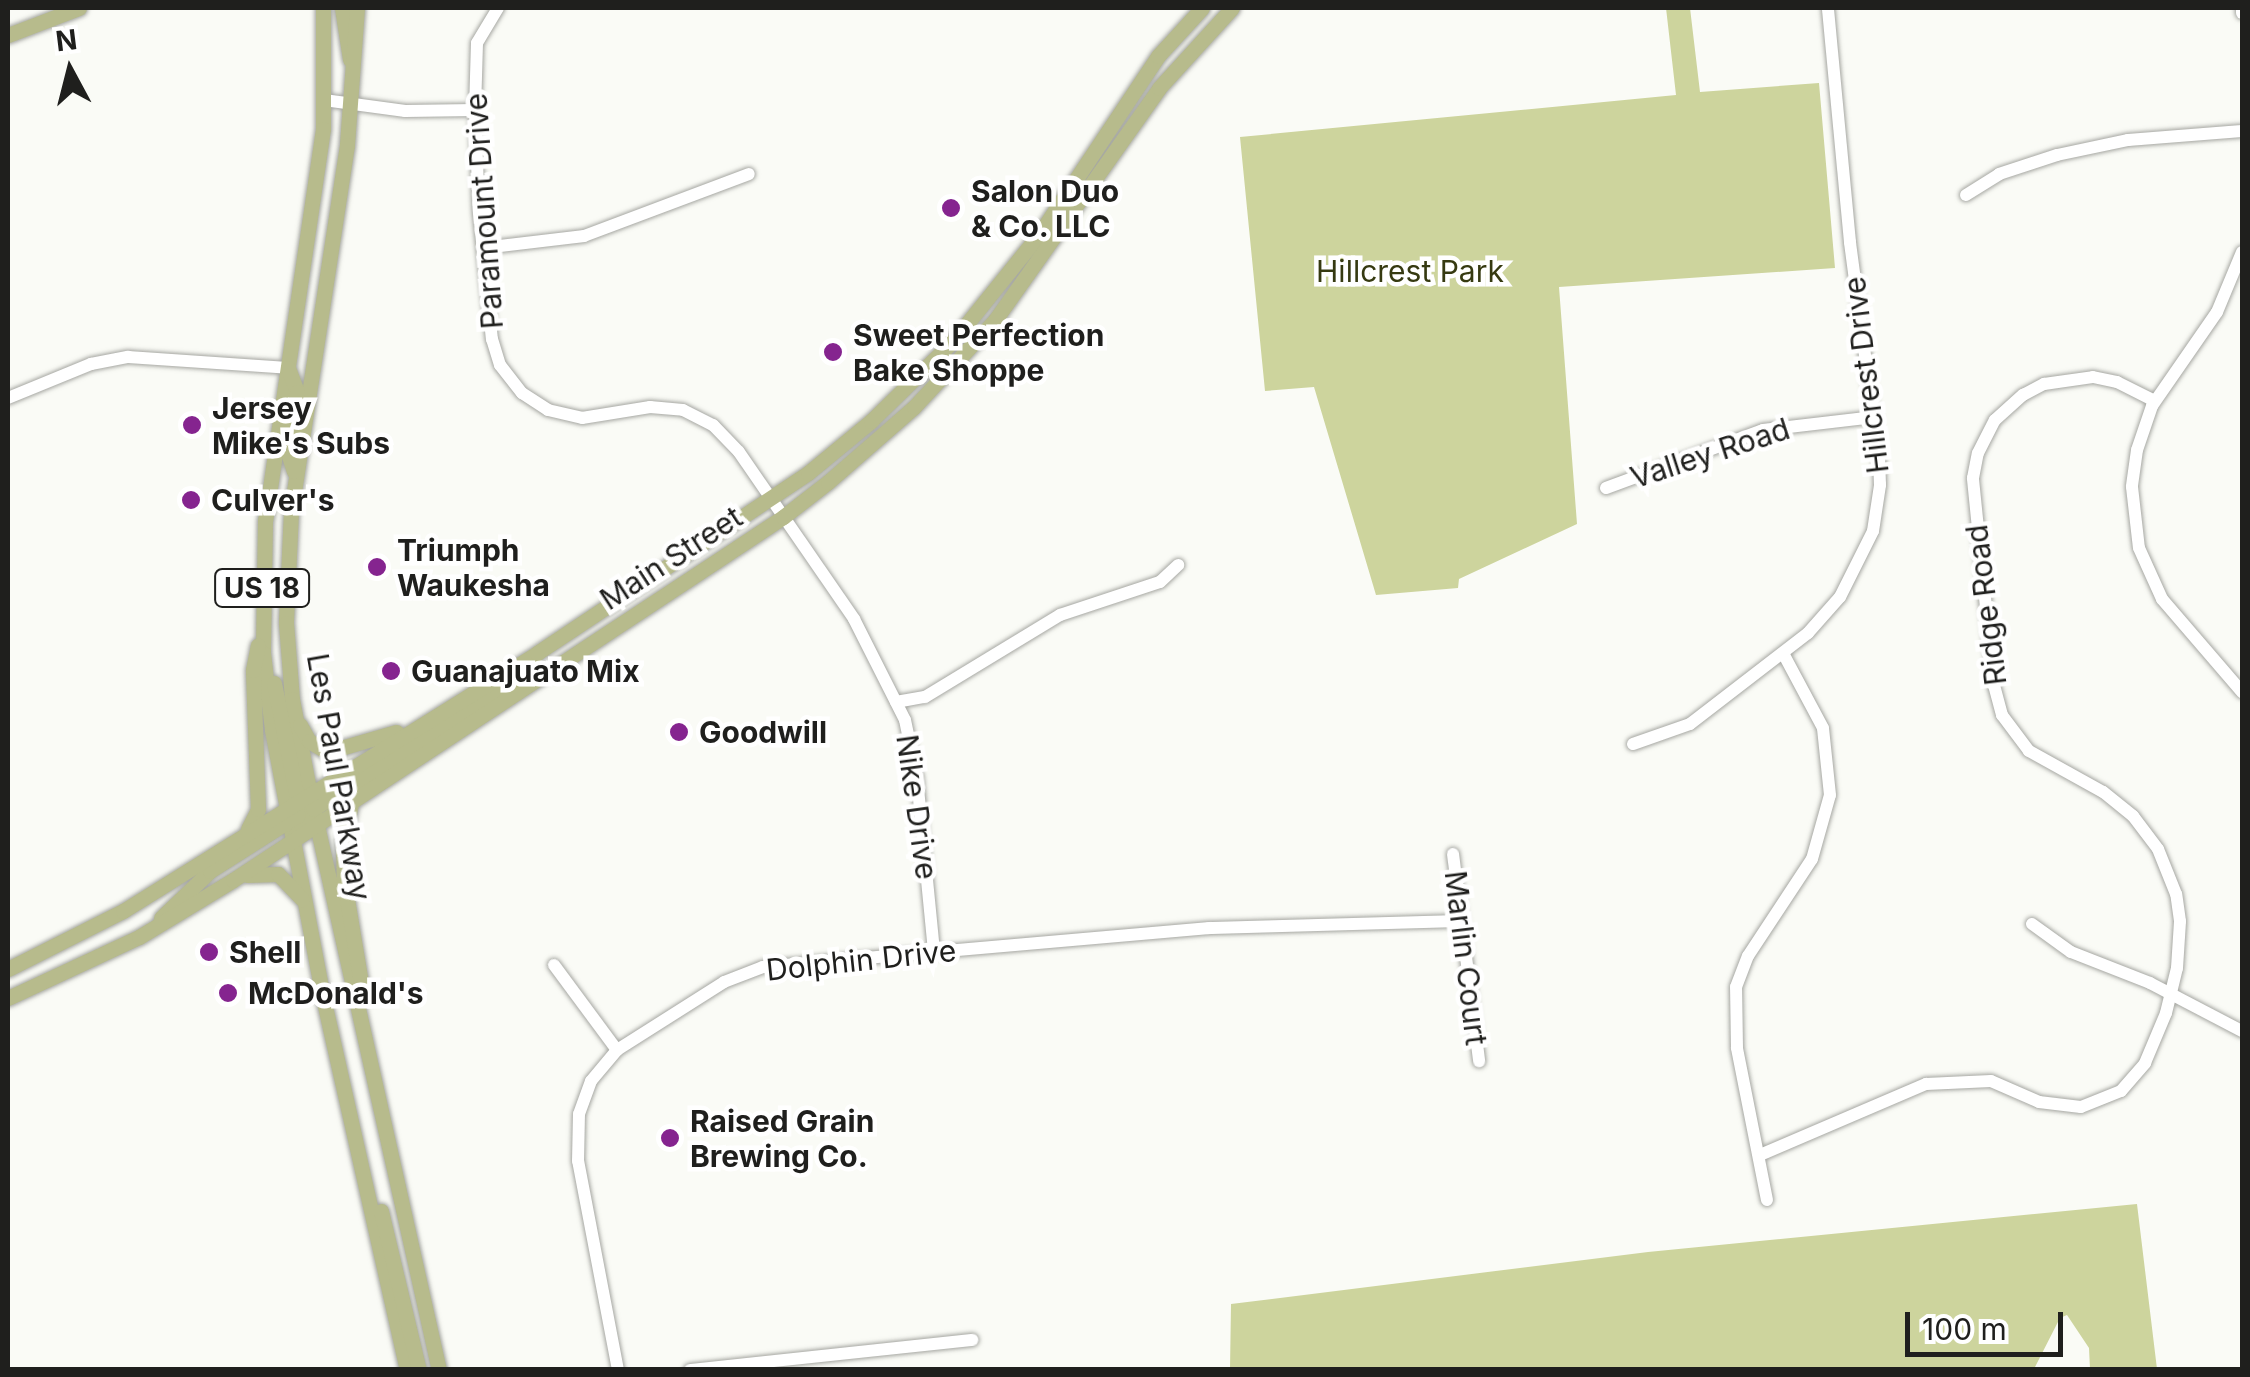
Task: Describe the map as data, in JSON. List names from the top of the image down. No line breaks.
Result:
{"streets":{"main road":["Main Street","US 18","Les Paul Parkway"],"street":["Paramount Drive","Hillcrest Drive","Valley Road","Ridge Road","Nike Drive","Marlin Court","Dolphin Drive"]},"crossings":[["Paramount Drive","Main Street"],["Paramount Drive","Nike Drive"],["Hillcrest Drive","Valley Road"],["Main Street","Les Paul Parkway"],["Main Street","Nike Drive"],["Nike Drive","Dolphin Drive"],["Marlin Court","Dolphin Drive"]],"parks":["Hillcrest Park"],"places":["Salon Duo & Co. LLC","Sweet Perfection Bake Shoppe","Jersey Mike's Subs","Culver's","Triumph Waukesha","Guanajuato Mix","Goodwill","Shell","McDonald's","Raised Grain Brewing Co."],"scale_bar":"100 m","north":"top"}
